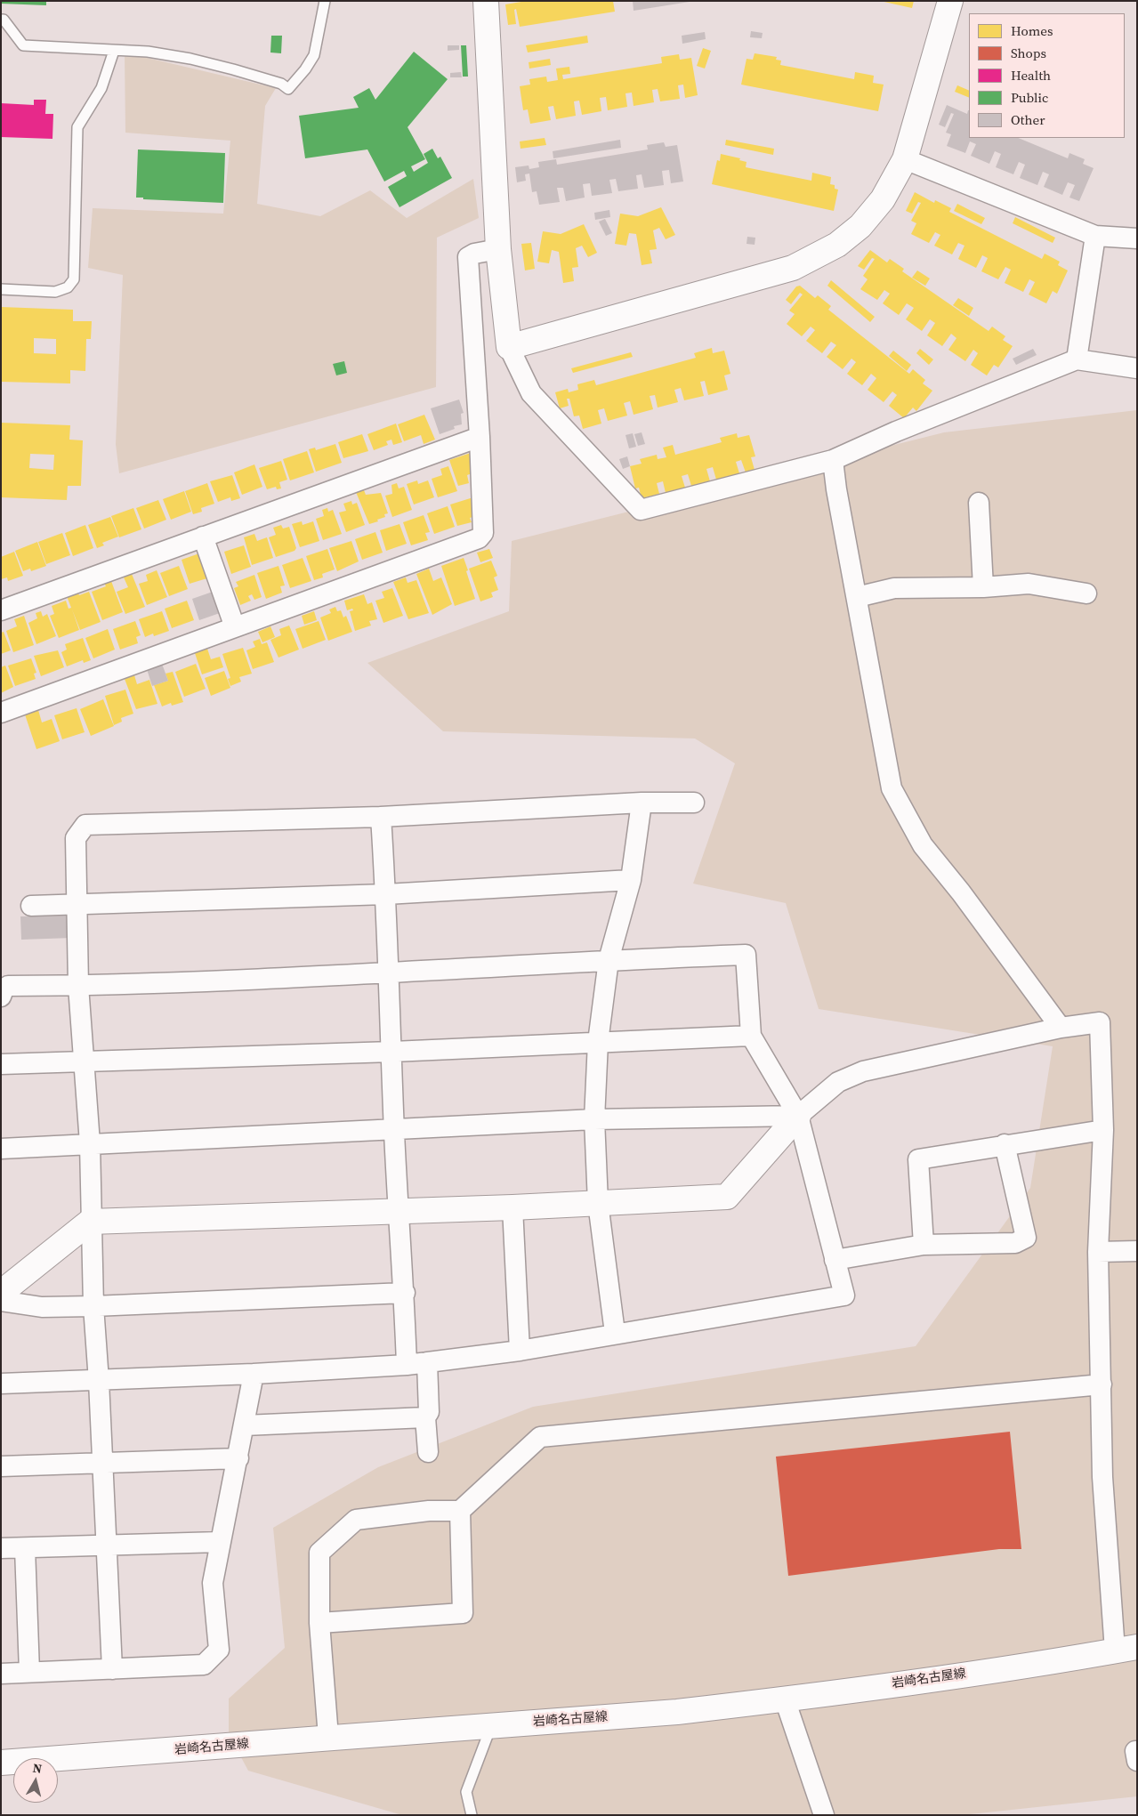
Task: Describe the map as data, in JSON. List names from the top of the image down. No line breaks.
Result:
{"streets":{"street":["岩崎名古屋線"]},"legend":["Homes","Shops","Health","Public","Other"],"north":"top"}
